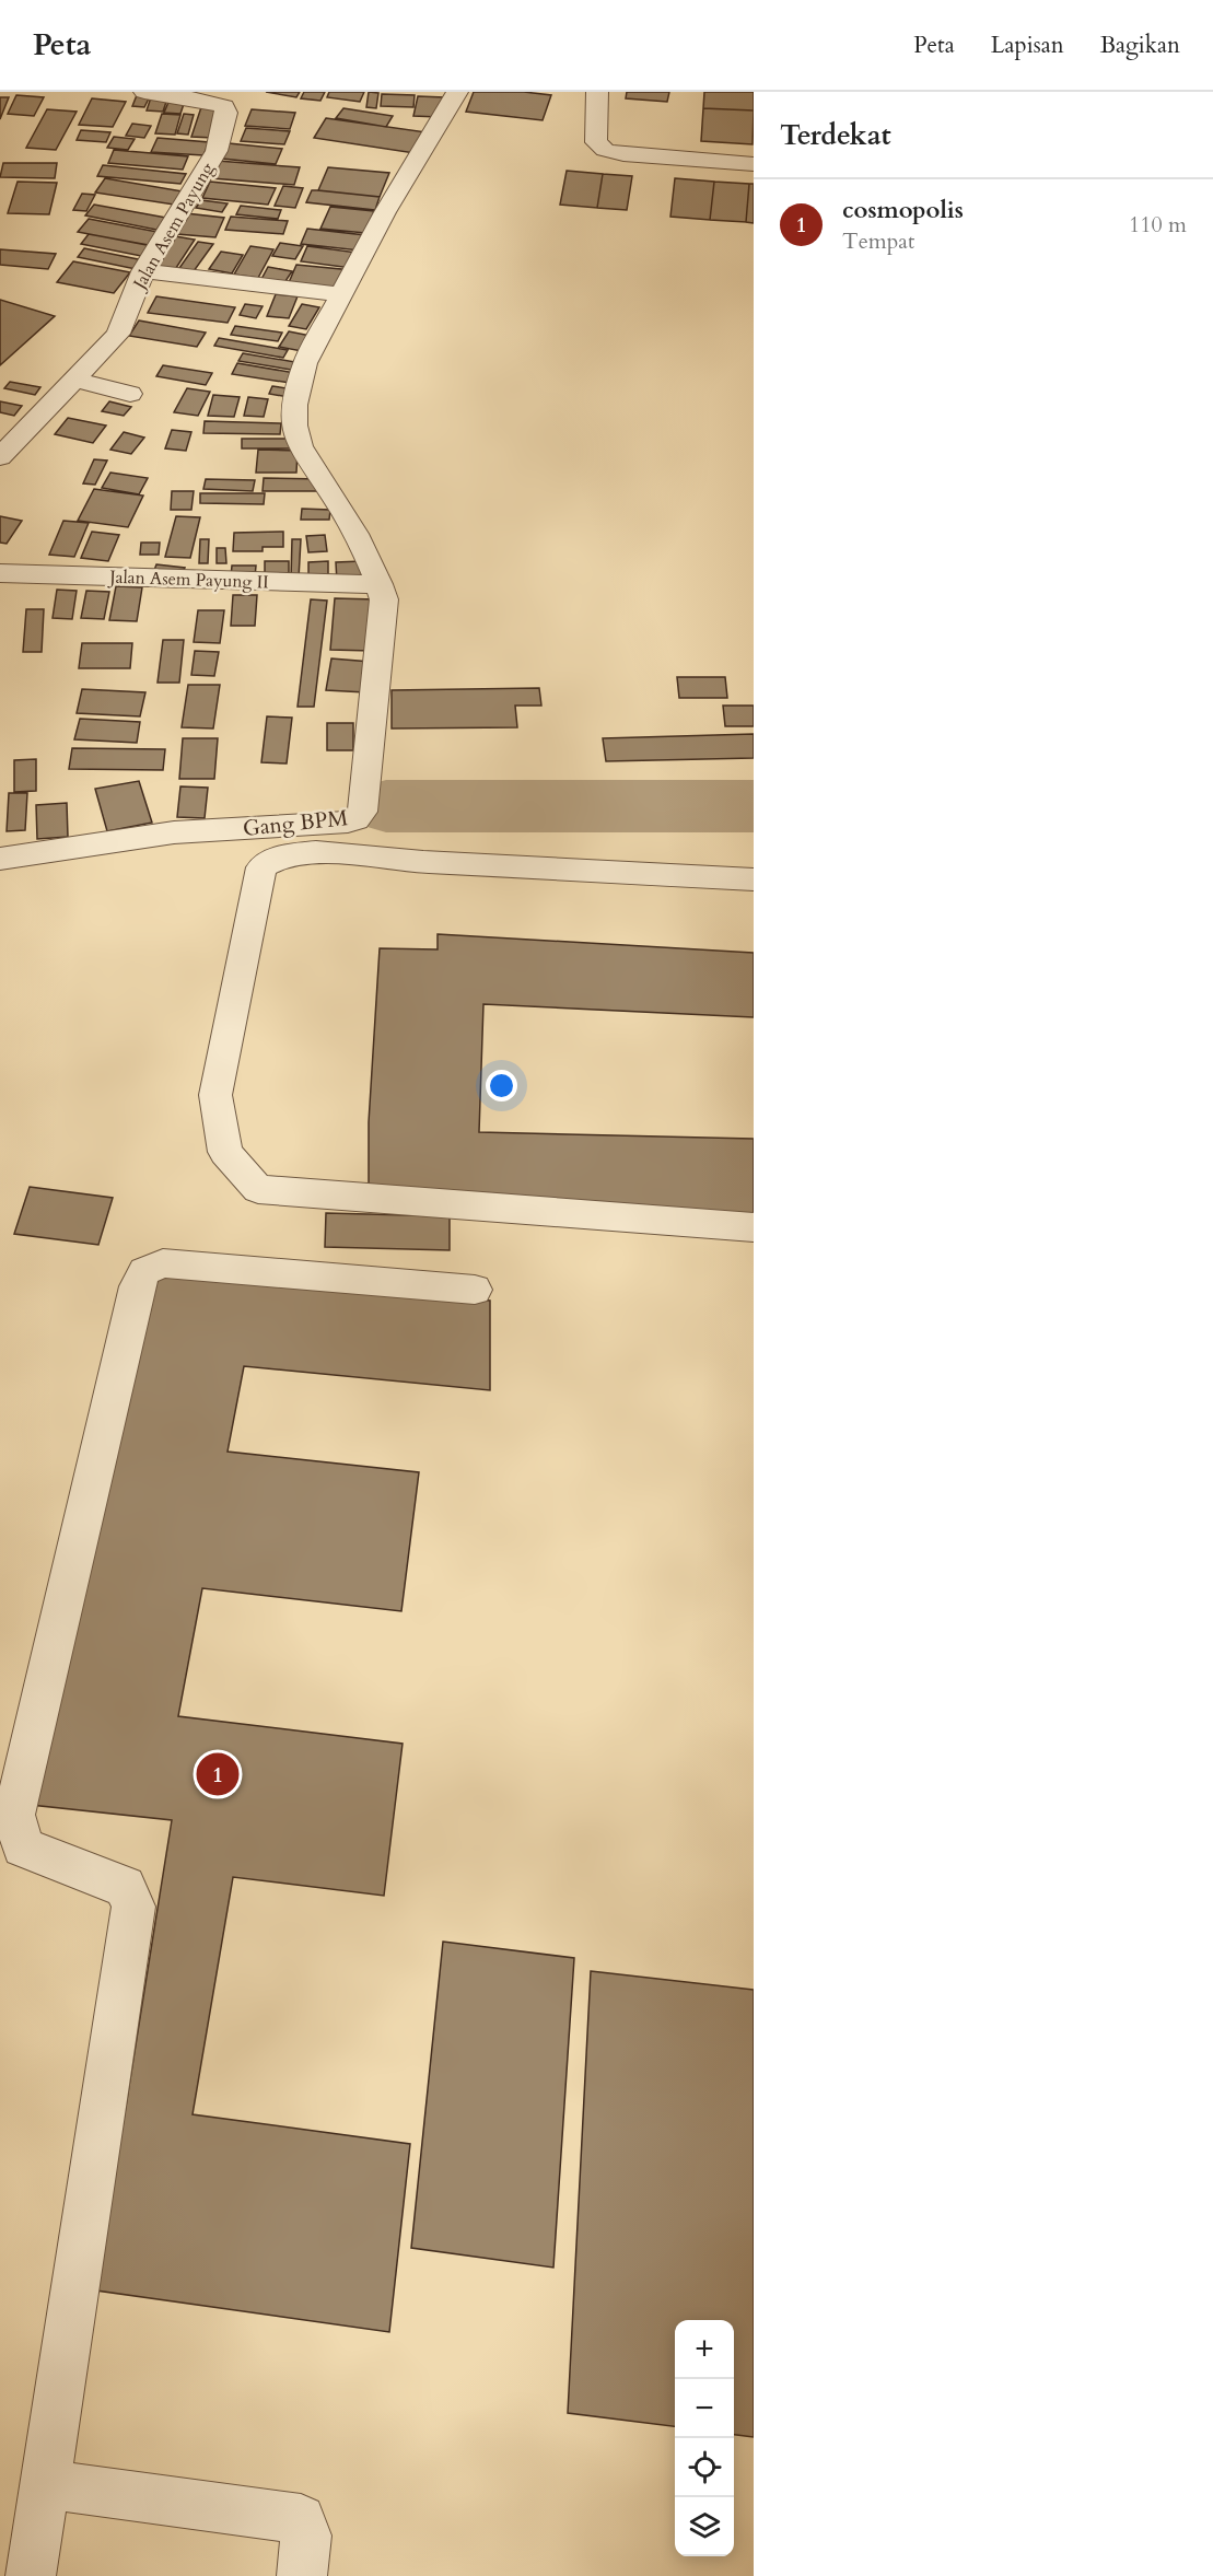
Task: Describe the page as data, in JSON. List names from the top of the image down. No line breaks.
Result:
{"streets":{"street":["Jalan Asem Payung","Jalan Asem Payung II","Gang BPM"]},"crossings":[["Jalan Asem Payung II","Gang BPM"]],"page":{"header":"Peta","nav":["Peta","Lapisan","Bagikan"],"heading":"Terdekat","list":[{"mark":"1","name":"cosmopolis","note":"Tempat","value":"110 m"}],"pins":"1","map_buttons":["+","−"]}}
